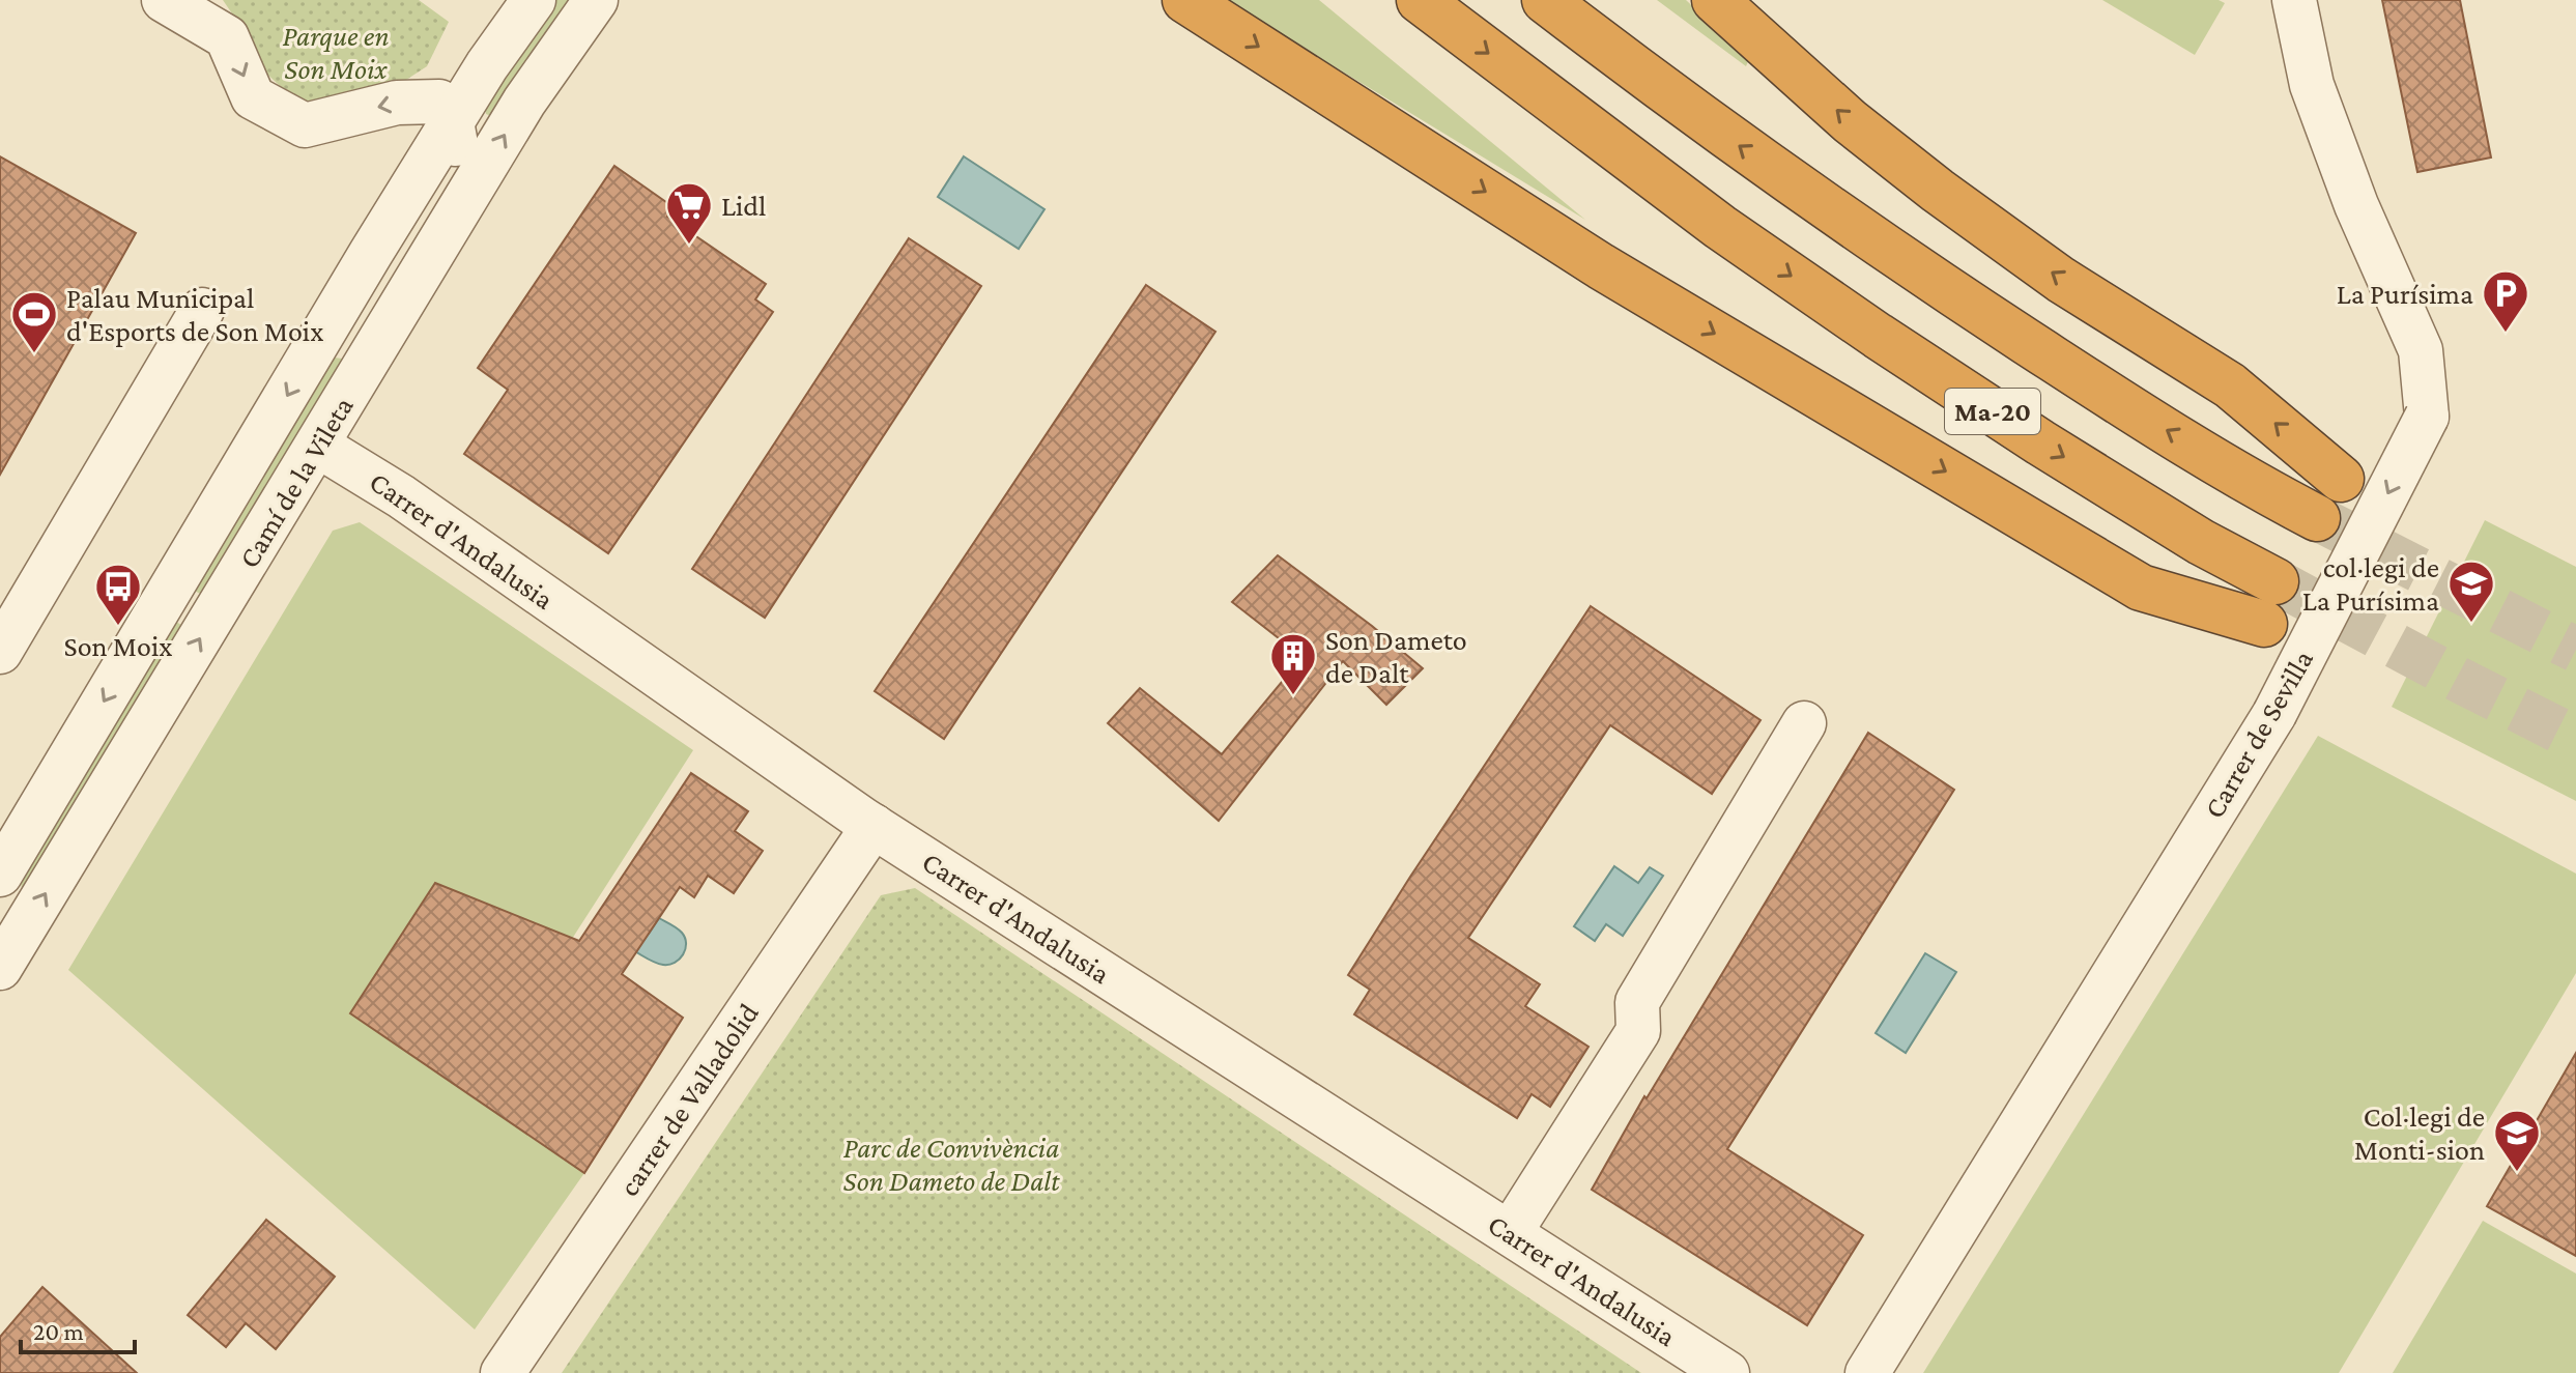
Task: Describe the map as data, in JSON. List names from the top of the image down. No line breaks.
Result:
{"streets":{"highway":["Ma-20"],"street":["Camí de la Vileta","Carrer d'Andalusia","Carrer de Sevilla","carrer de Valladolid"]},"crossings":[["Camí de la Vileta","Carrer d'Andalusia"],["Carrer d'Andalusia","carrer de Valladolid"]],"one_way":["Carrer de Sevilla"],"parks":["Parque en Son Moix","Parc de Convivència Son Dameto de Dalt"],"places":{"supermarket":["Lidl"],"parking":["La Purísima"],"sports":["Palau Municipal d'Esports de Son Moix"],"school or university":["col·legi de La Purísima","Col·legi de Monti-sion"],"bus stop":["Son Moix"],"building":["Son Dameto de Dalt"]},"scale_bar":"20 m"}
